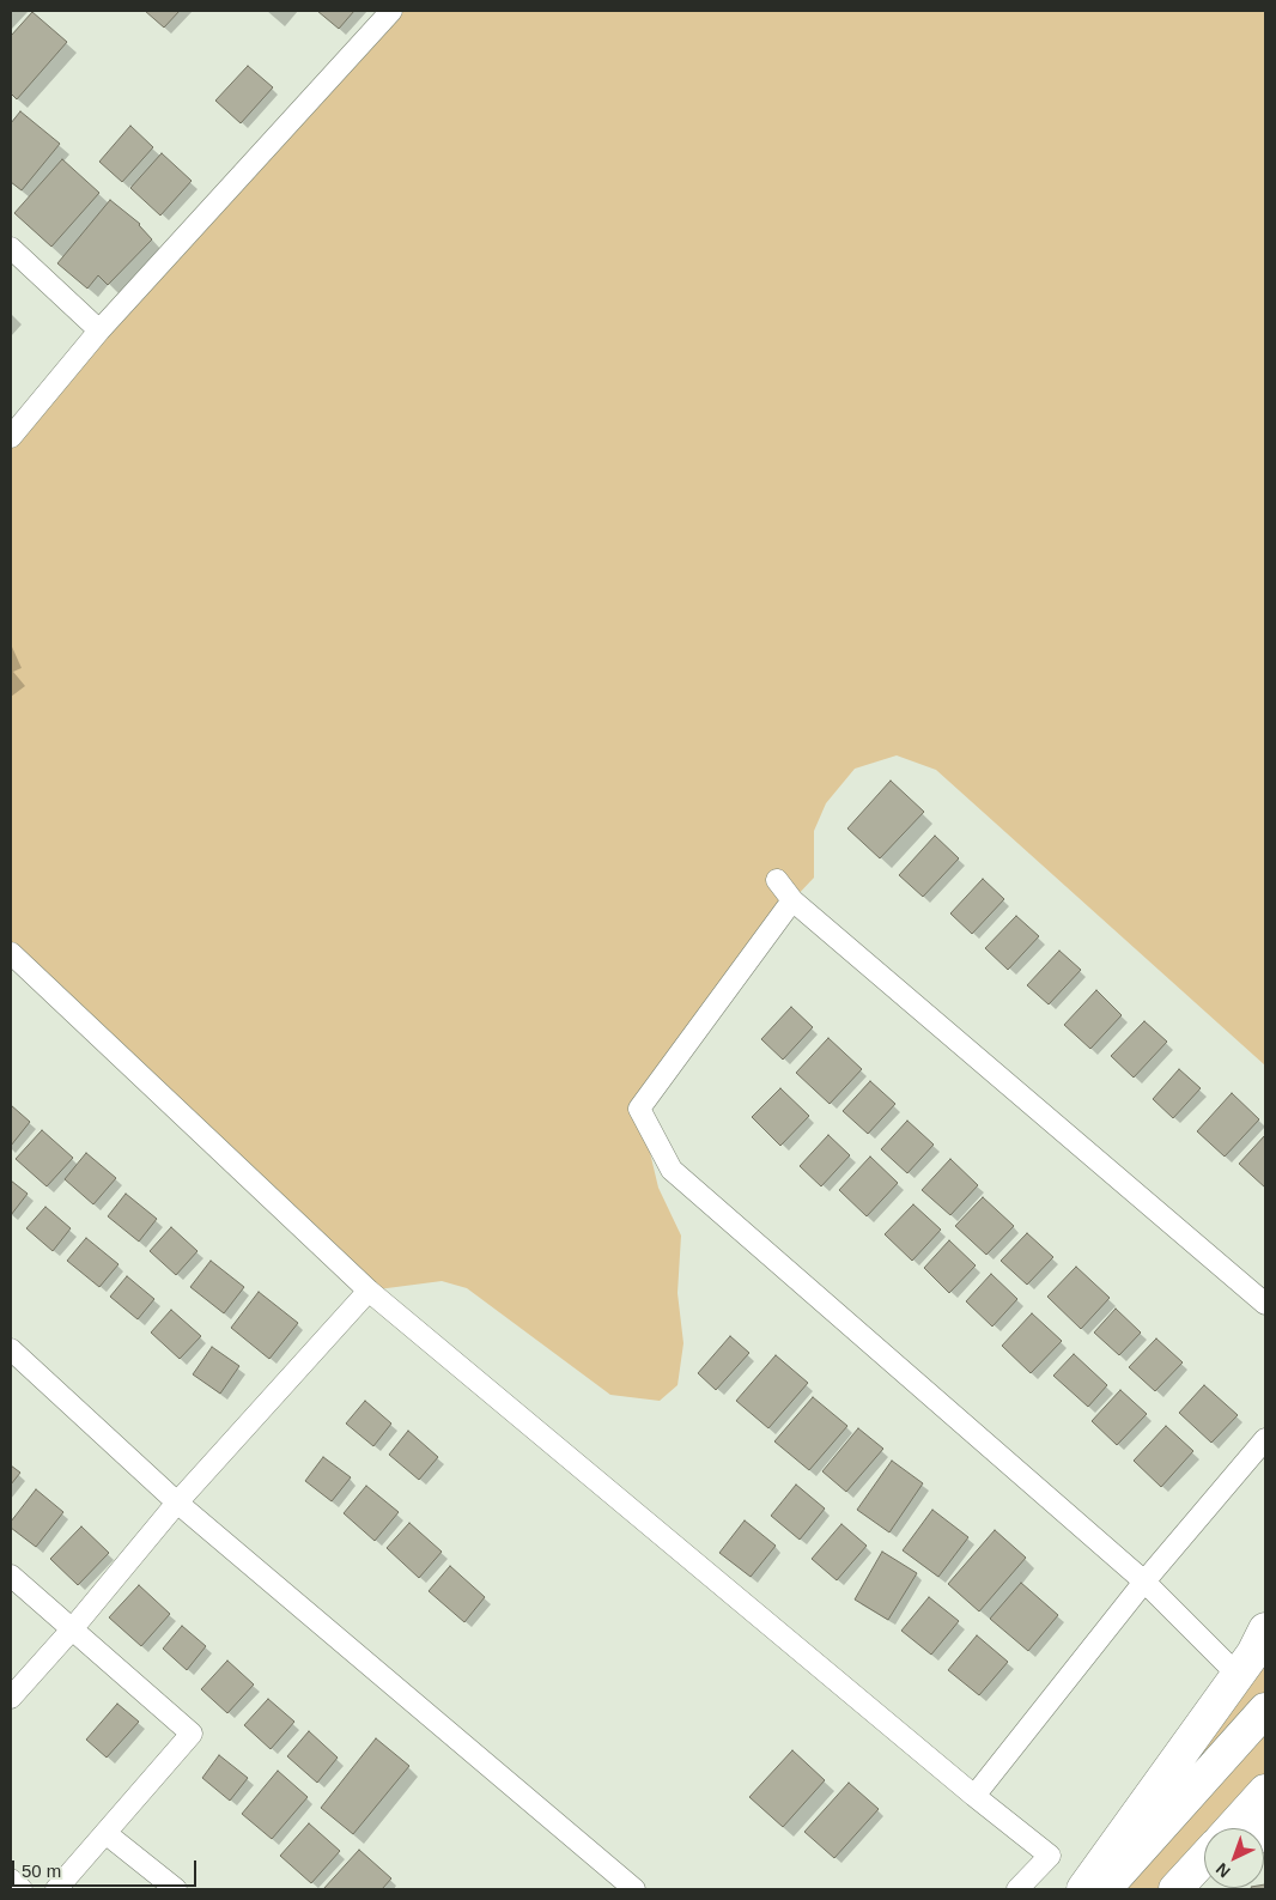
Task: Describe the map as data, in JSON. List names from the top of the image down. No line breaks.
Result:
{"scale_bar":"50 m","north":"bottom left"}
